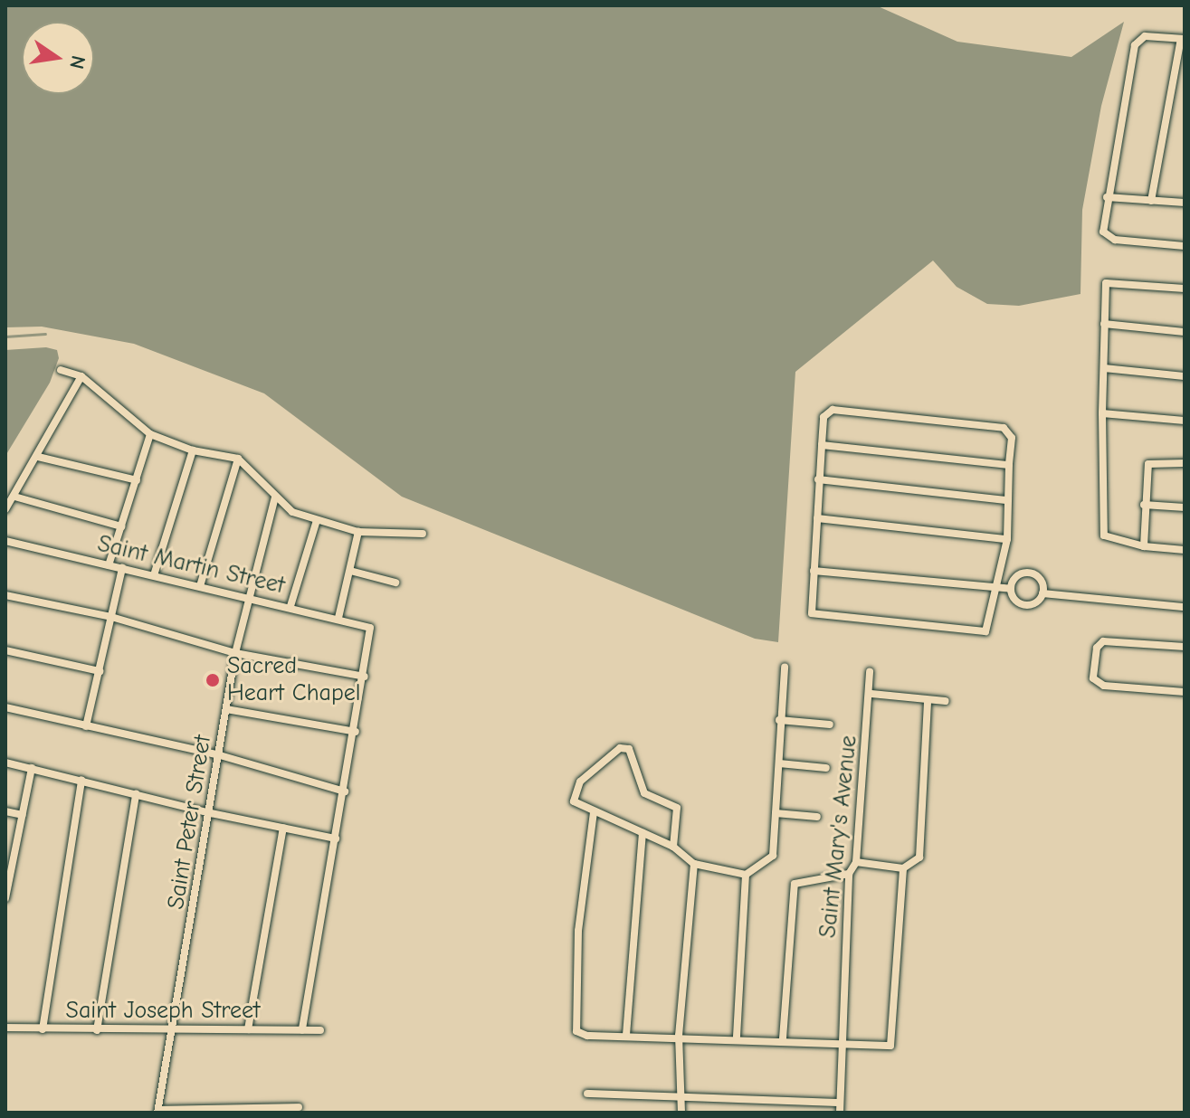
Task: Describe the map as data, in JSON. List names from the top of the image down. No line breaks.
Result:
{"streets":{"street":["Saint Martin Street","Saint Peter Street","Saint Mary's Avenue","Saint Joseph Street"]},"crossings":[["Saint Martin Street","Saint Peter Street"],["Saint Peter Street","Saint Joseph Street"]],"places":["Sacred Heart Chapel"],"north":"right"}
